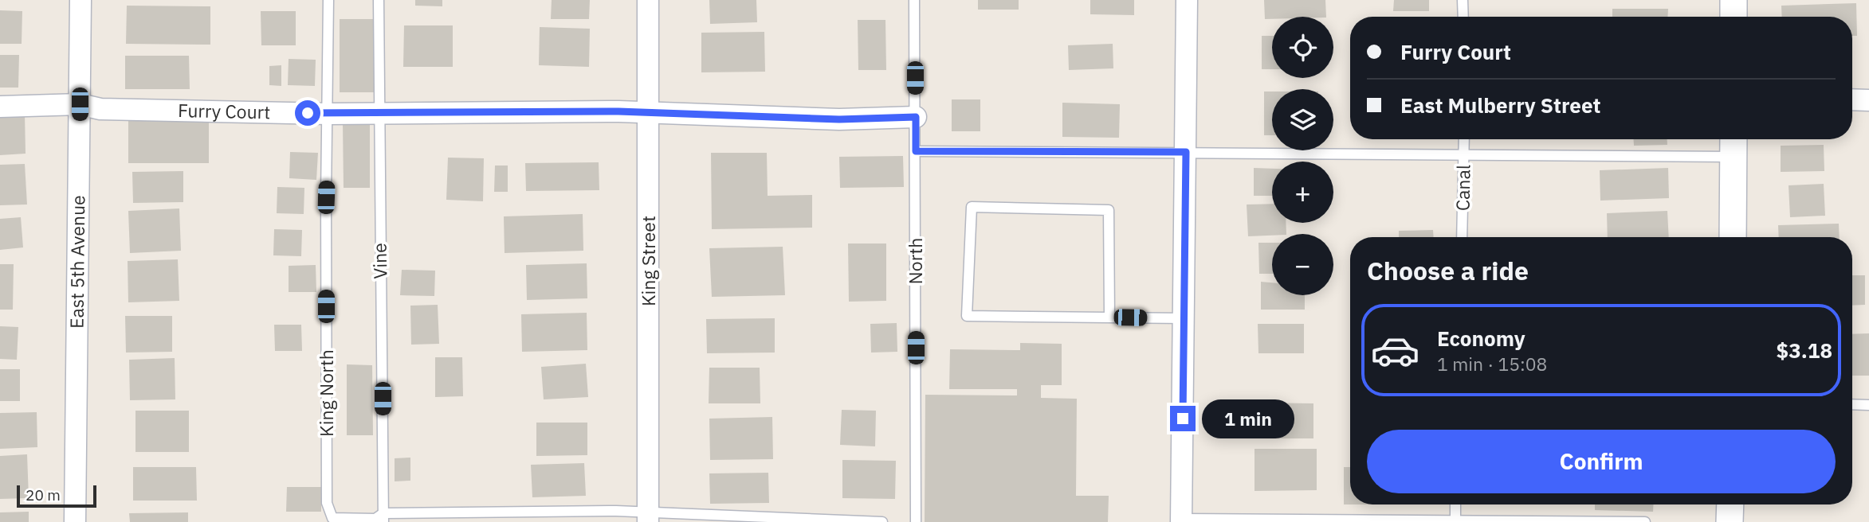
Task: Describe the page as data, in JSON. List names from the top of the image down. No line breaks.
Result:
{"streets":{"street":["Furry Court","East 5th Avenue","King Street"],"lane":["Canal","Vine","North","King North"]},"crossings":[["Furry Court","East 5th Avenue"],["Furry Court","Vine"],["Furry Court","King Street"],["Furry Court","North"],["Furry Court","King North"],["Vine","King North"]],"scale_bar":"20 m","page":{"map_buttons":["+","−"],"banner":["Furry Court","East Mulberry Street"],"heading":"Choose a ride","list":[{"name":"Economy","note":"1 min · 15:08","value":"$3.18"}],"bubble":"1 min","buttons":"Confirm","scale":"20 m"}}
